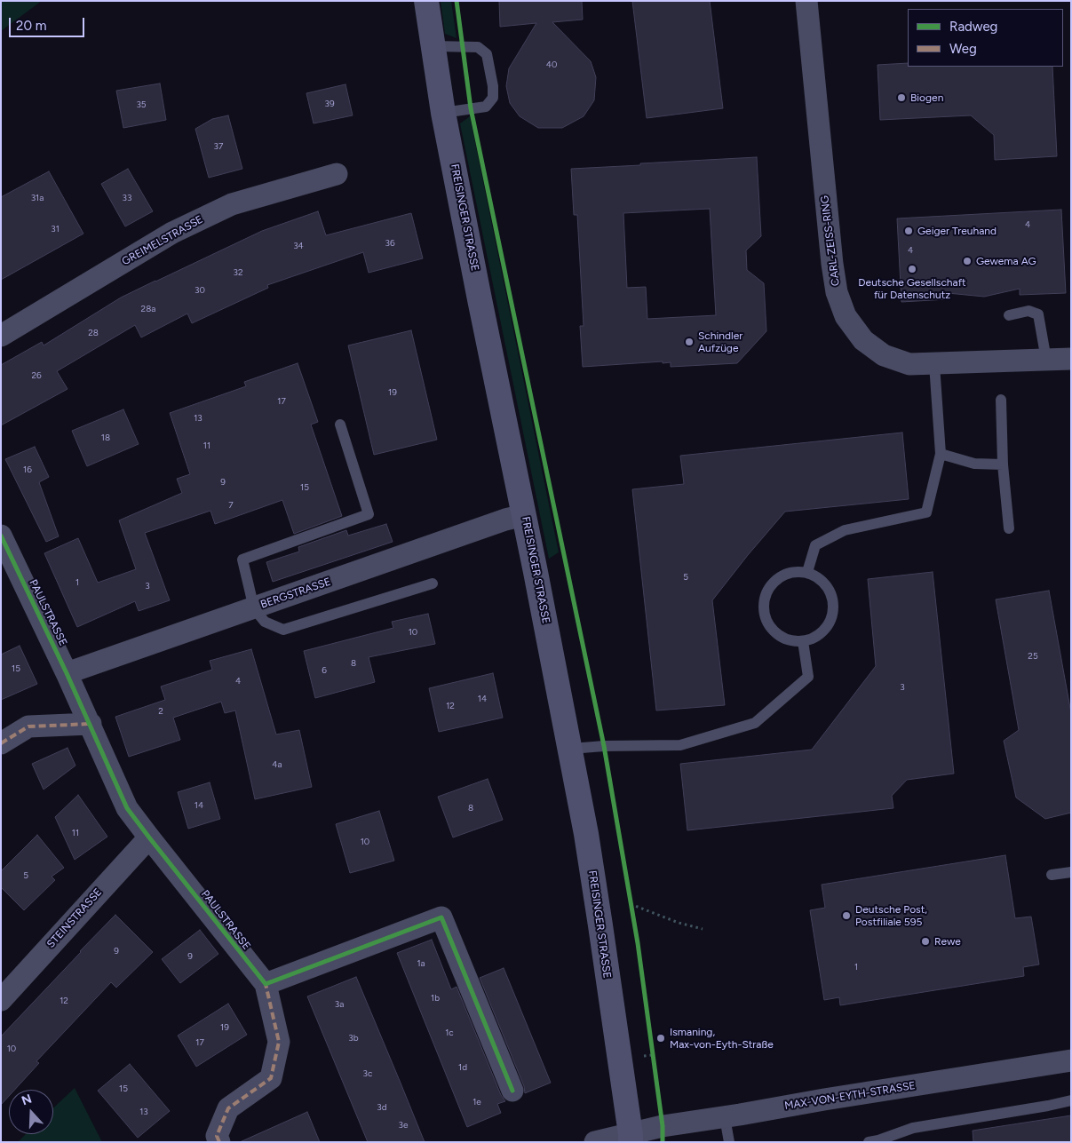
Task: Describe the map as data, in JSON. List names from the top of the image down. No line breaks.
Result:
{"streets":{"main road":["FREISINGER STRASSE"],"street":["GREIMELSTRASSE","CARL-ZEISS-RING","BERGSTRASSE","PAULSTRASSE","STEINSTRASSE","MAX-VON-EYTH-STRASSE"]},"crossings":[["FREISINGER STRASSE","BERGSTRASSE"],["FREISINGER STRASSE","MAX-VON-EYTH-STRASSE"],["BERGSTRASSE","PAULSTRASSE"],["PAULSTRASSE","STEINSTRASSE"]],"places":["Biogen","Geiger Treuhand","Gewema AG","Deutsche Gesellschaft für Datenschutz","Schindler Aufzüge","Deutsche Post, Postfiliale 595","Rewe","Ismaning, Max-von-Eyth-Straße"],"house_numbers":["40","39","35","37","31a","33","4","31","36","34","4","32","30","28a","28","26","19","17","13","18","11","16","9","15","7","5","1","3","10","25","8","15","6","4","3","14","12","2","4a","14","8","11","10","5","9","9","1a","1","1b","12","3a","19","1c","3b","17","10","1d","3c","15","1e","3d","13","3e"],"legend":["Radweg","Weg"],"scale_bar":"20 m","north":"top"}
